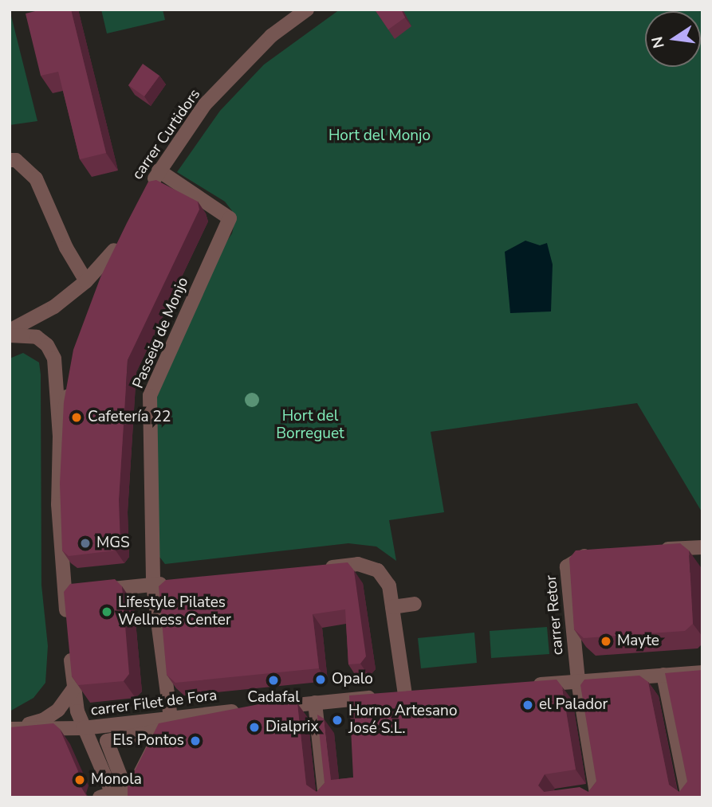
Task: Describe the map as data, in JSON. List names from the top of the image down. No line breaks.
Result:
{"streets":{"street":["carrer Curtidors","Passeig de Monjo","carrer Retor","carrer Filet de Fora"]},"crossings":[["carrer Curtidors","Passeig de Monjo"]],"parks":["Hort del Monjo","Hort del Borreguet"],"places":["Cafetería 22","MGS","Lifestyle Pilates Wellness Center","Mayte","Opalo","Cadafal","el Palador","Horno Artesano José S.L.","Dialprix","Els Pontos","Monola"],"north":"left"}
